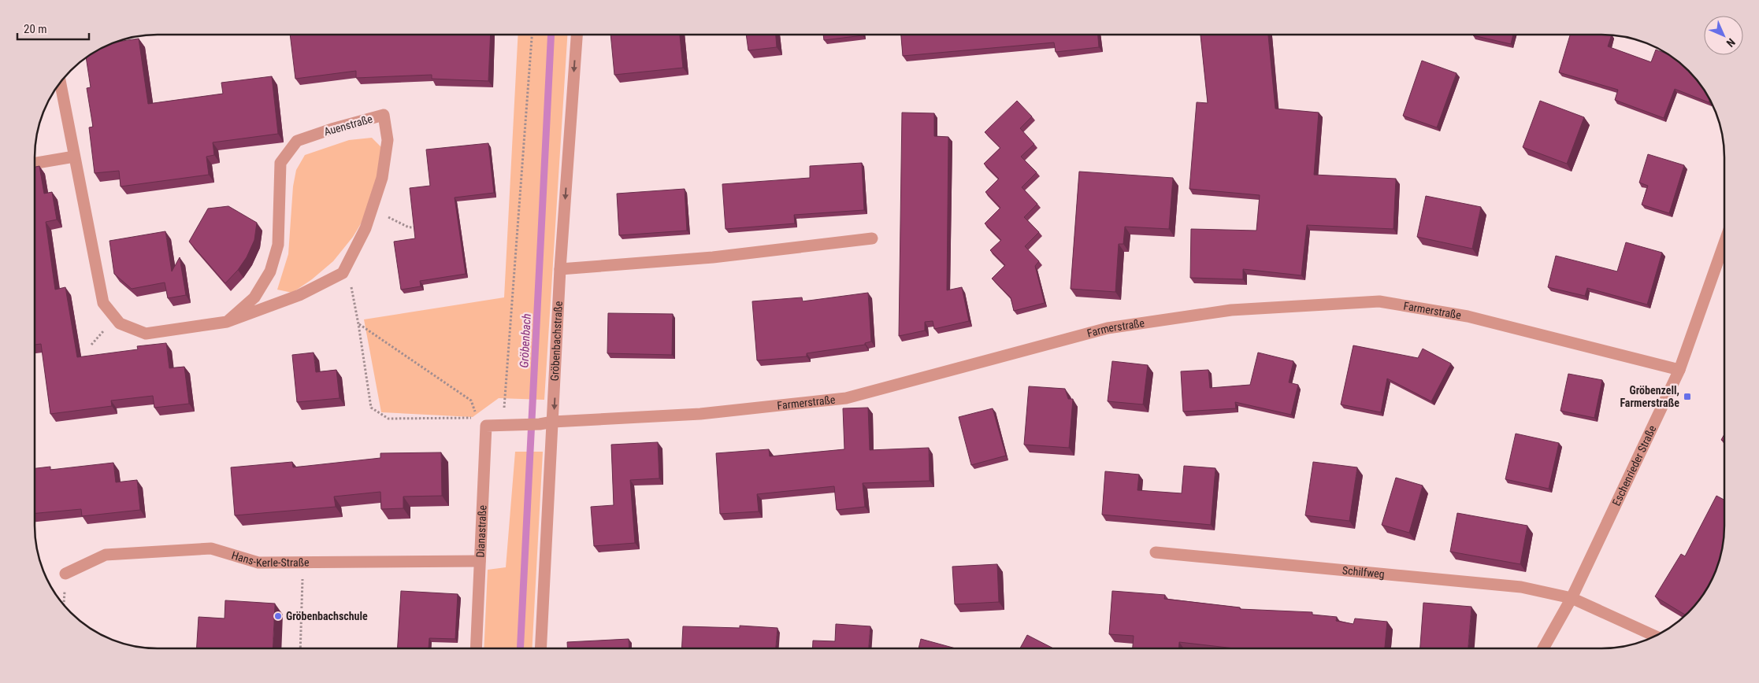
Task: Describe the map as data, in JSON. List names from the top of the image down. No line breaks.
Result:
{"streets":{"street":["Auenstraße","Farmerstraße","Gröbenbachstraße","Eschenrieder Straße","Dianastraße","Hans-Kerle-Straße","Schilfweg"]},"crossings":[["Farmerstraße","Gröbenbachstraße"],["Farmerstraße","Eschenrieder Straße"],["Eschenrieder Straße","Schilfweg"],["Dianastraße","Hans-Kerle-Straße"]],"one_way":["Gröbenbachstraße"],"water":["Gröbenbach"],"places":{"transit":["Gröbenzell, Farmerstraße"],"other":["Gröbenbachschule"]},"scale_bar":"20 m","north":"bottom right"}
